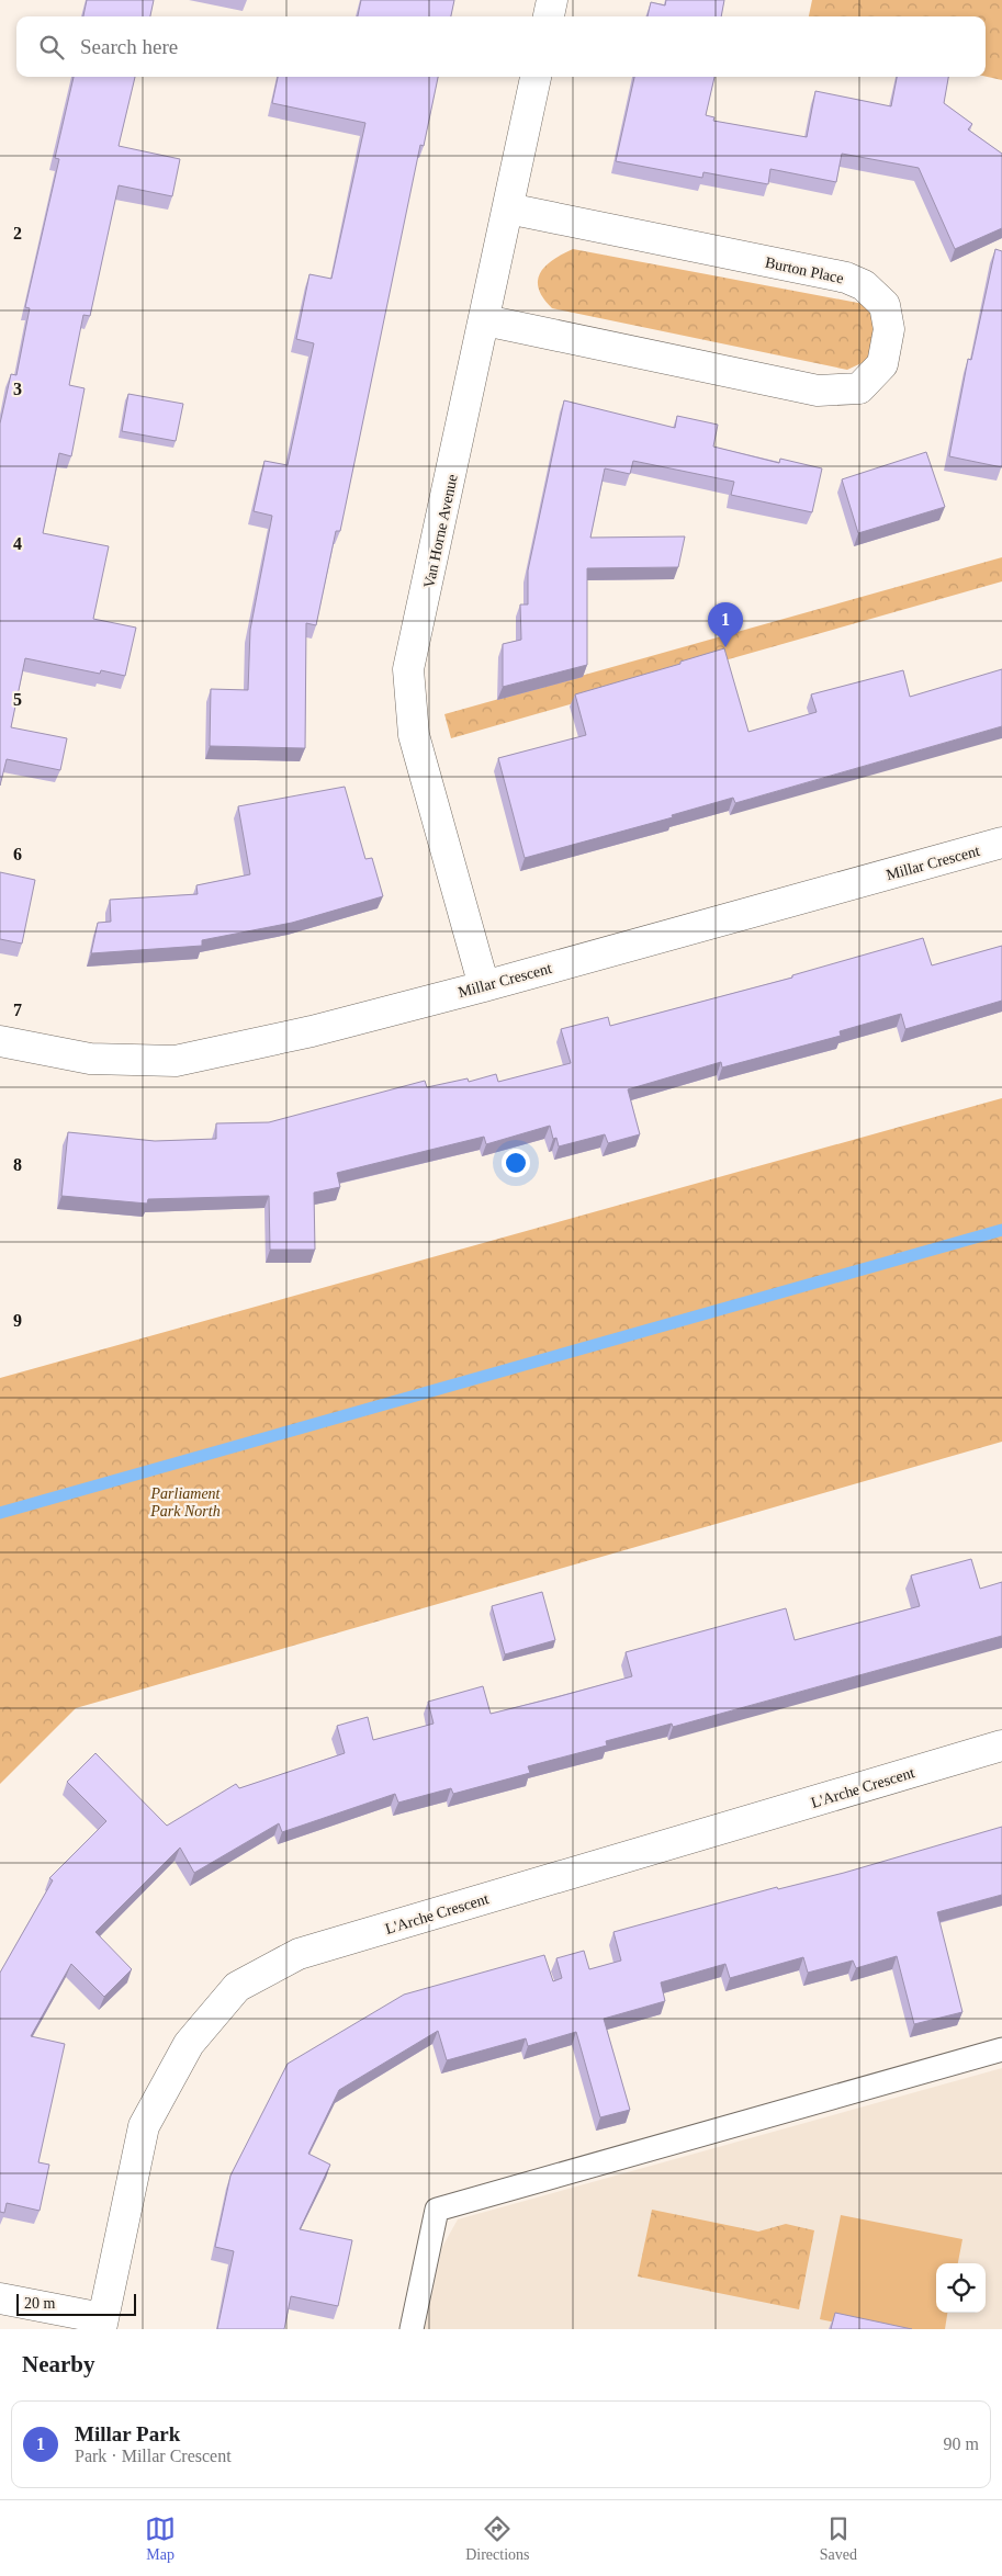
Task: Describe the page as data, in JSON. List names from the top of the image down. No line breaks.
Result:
{"streets":{"street":["Burton Place","Van Horne Avenue","Millar Crescent","L'Arche Crescent"]},"crossings":[["Burton Place","Van Horne Avenue"],["Van Horne Avenue","Millar Crescent"]],"parks":["Parliament Park North"],"scale_bar":"20 m","page":{"search":"Search here","pins":"1","scale":"20 m","heading":"Nearby","list":[{"mark":"1","name":"Millar Park","note":"Park · Millar Crescent","value":"90 m"}],"nav":["Map","Directions","Saved"]},"grid":{"rows":["2","3","4","5","6","7","8","9"]}}
